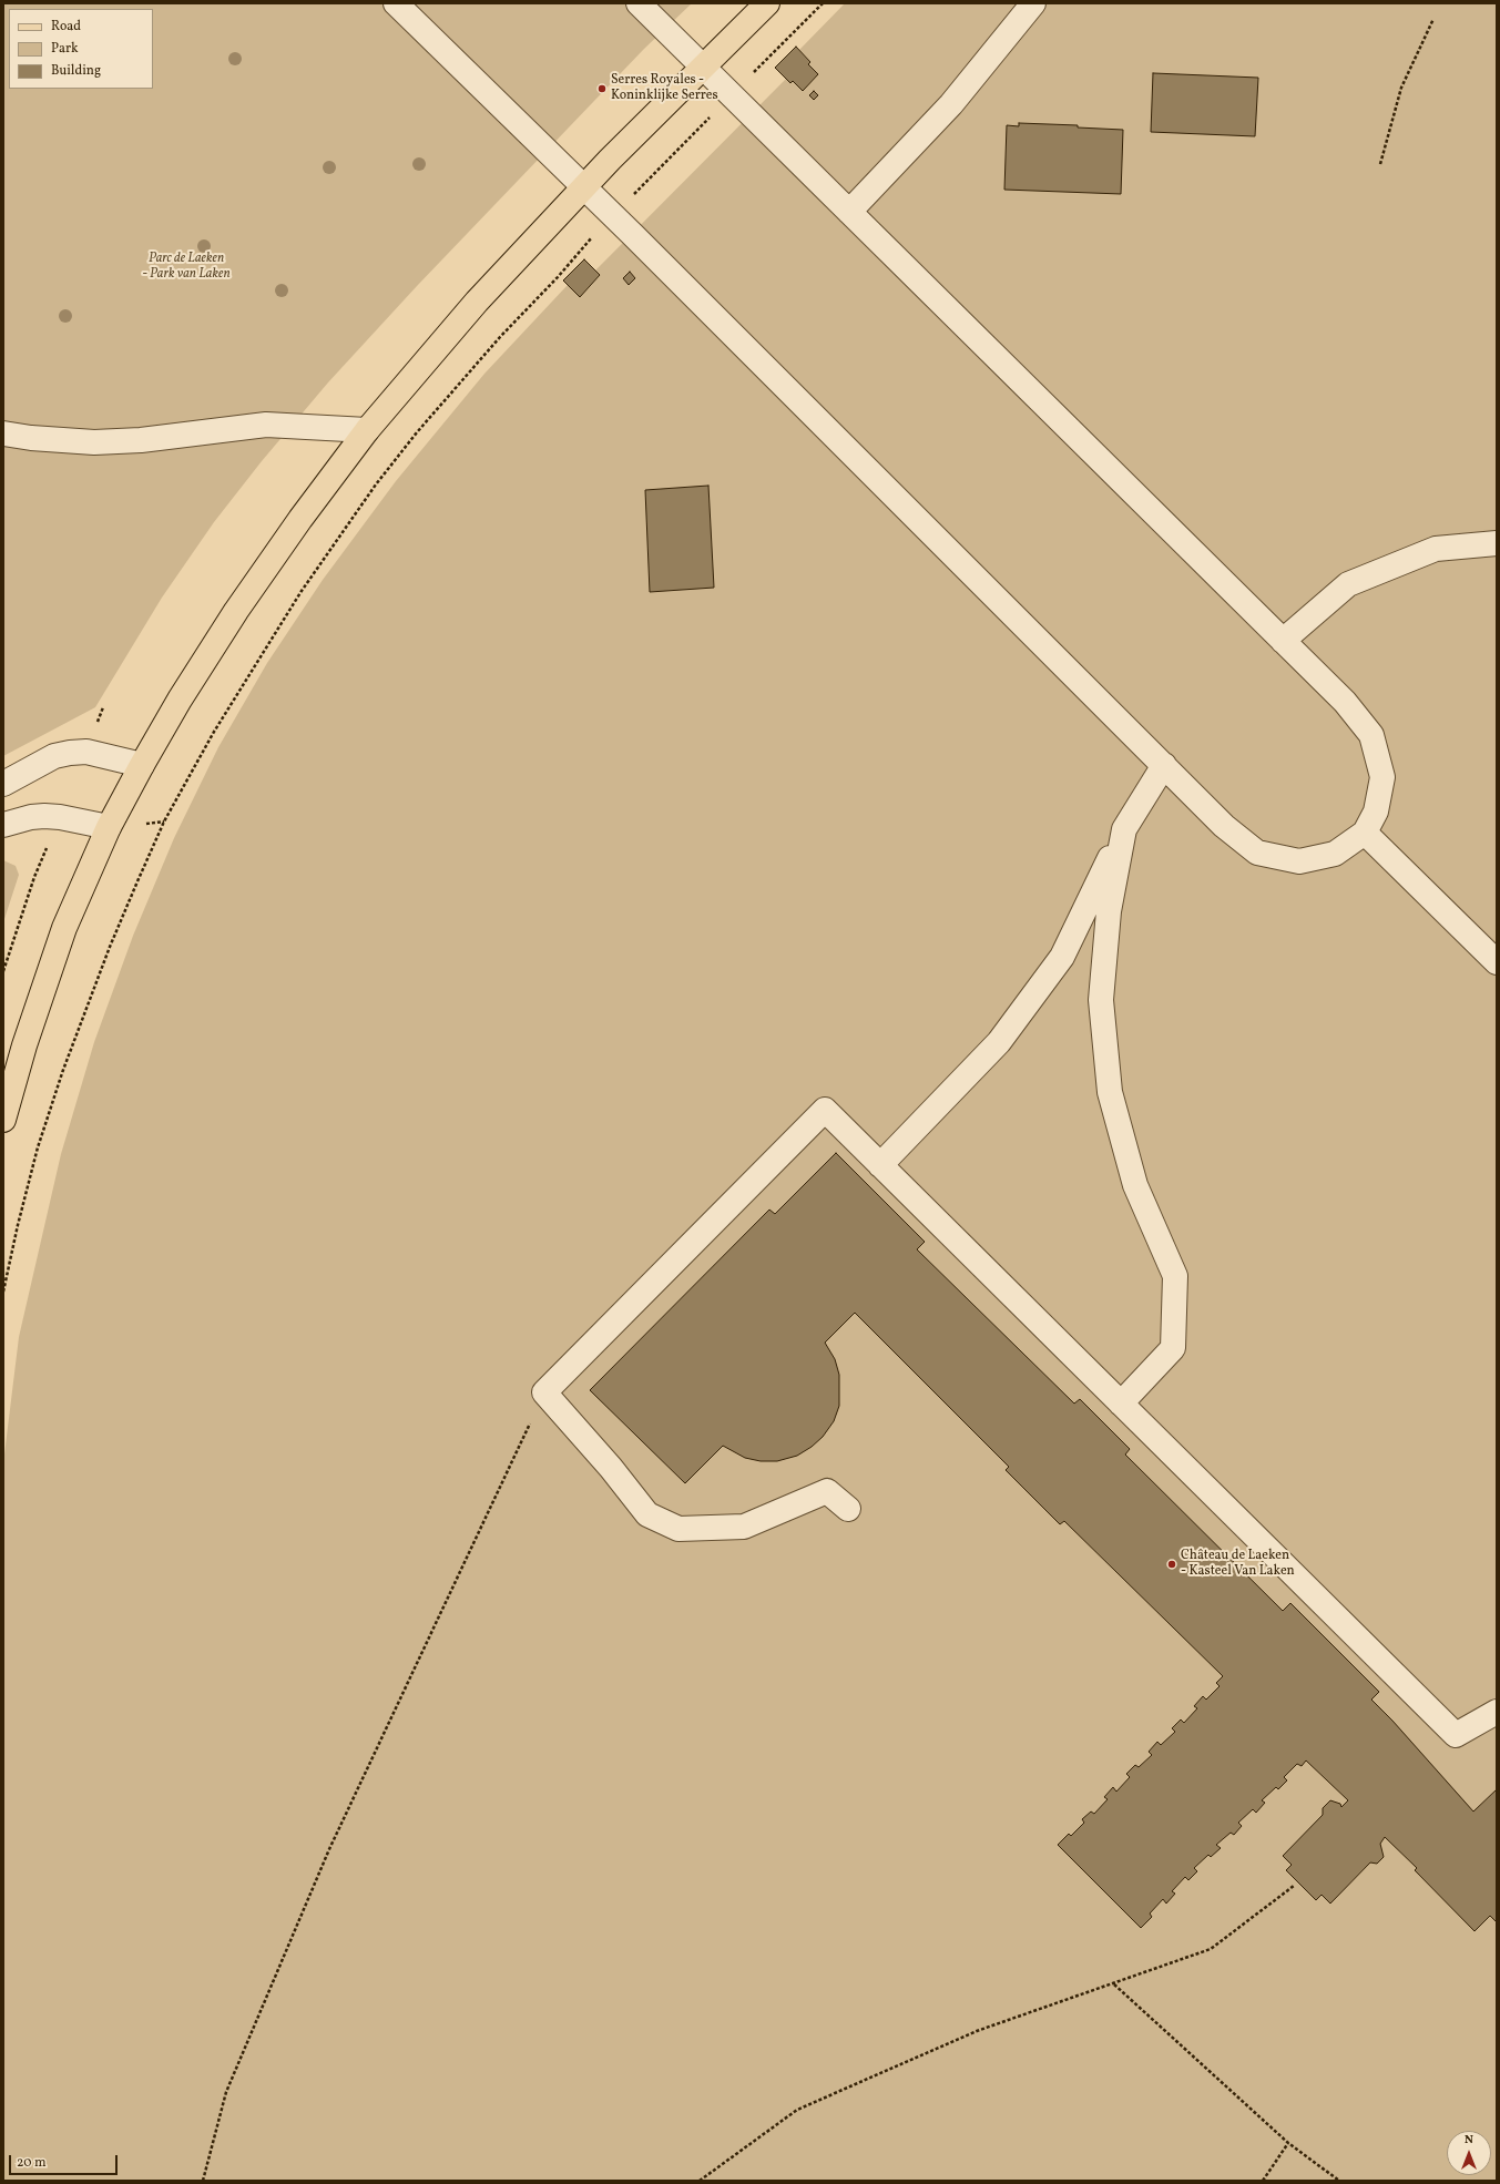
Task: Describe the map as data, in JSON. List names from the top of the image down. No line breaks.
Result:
{"parks":["Parc de Laeken - Park van Laken"],"places":["Serres Royales - Koninklijke Serres","Château de Laeken - Kasteel Van Laken"],"legend":["Road","Park","Building"],"scale_bar":"20 m","north":"top"}
